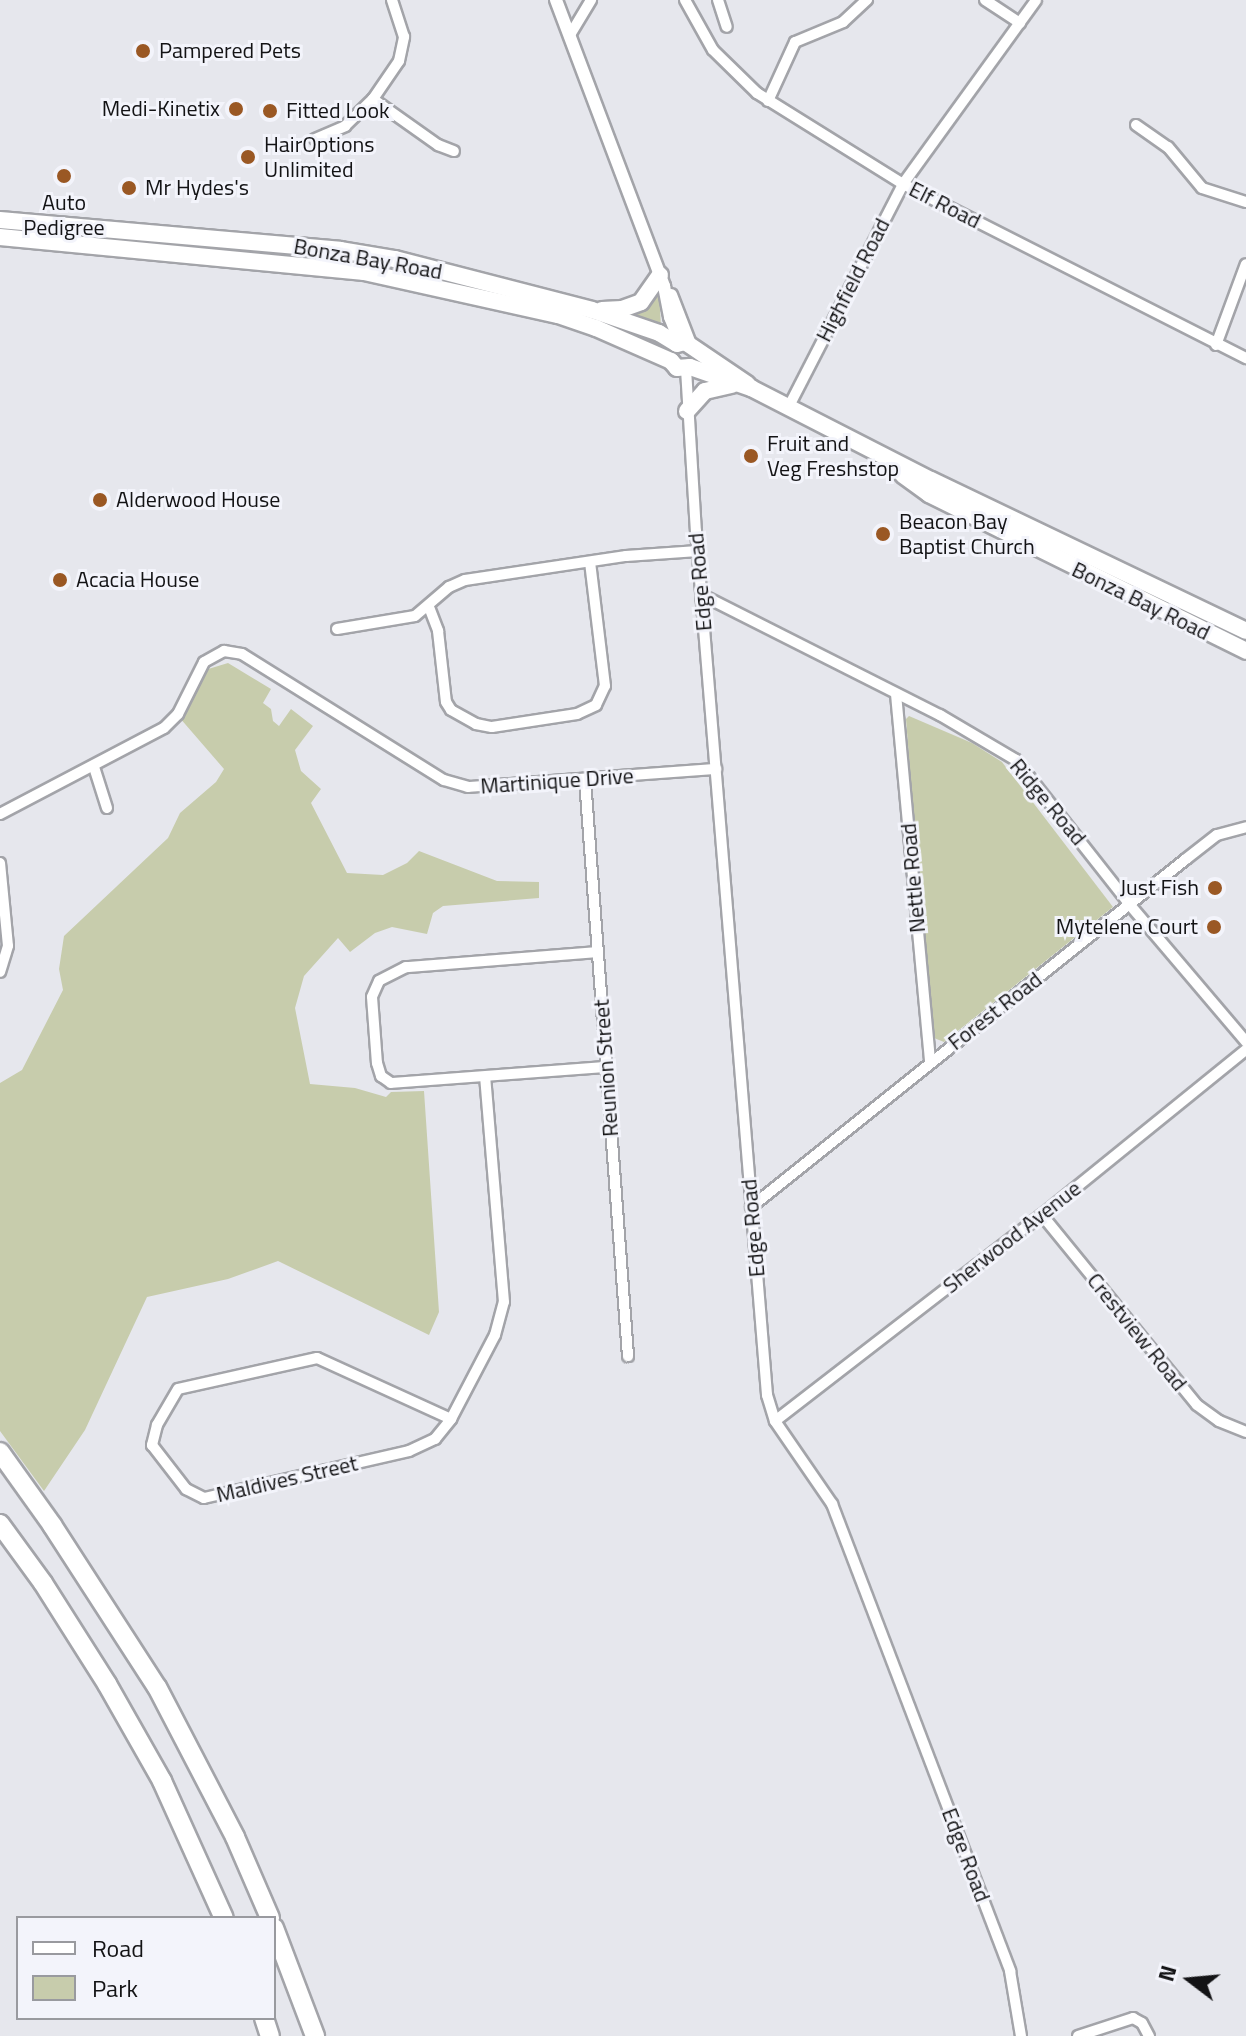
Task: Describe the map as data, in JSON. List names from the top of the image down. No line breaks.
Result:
{"streets":{"main road":["Bonza Bay Road"],"street":["Elf Road","Highfield Road","Edge Road","Martinique Drive","Ridge Road","Nettle Road","Forest Road","Reunion Street","Sherwood Avenue","Crestview Road","Maldives Street"]},"crossings":[["Elf Road","Highfield Road"],["Bonza Bay Road","Highfield Road"],["Bonza Bay Road","Edge Road"],["Edge Road","Martinique Drive"],["Edge Road","Ridge Road"],["Edge Road","Forest Road"],["Edge Road","Sherwood Avenue"],["Martinique Drive","Reunion Street"],["Ridge Road","Nettle Road"],["Ridge Road","Forest Road"],["Nettle Road","Forest Road"],["Sherwood Avenue","Crestview Road"]],"places":["Pampered Pets","Medi-Kinetix","Fitted Look","HairOptions Unlimited","Auto Pedigree","Mr Hydes's","Fruit and Veg Freshstop","Alderwood House","Beacon Bay Baptist Church","Acacia House","Just Fish","Mytelene Court"],"legend":["Road","Park"],"north":"left"}
